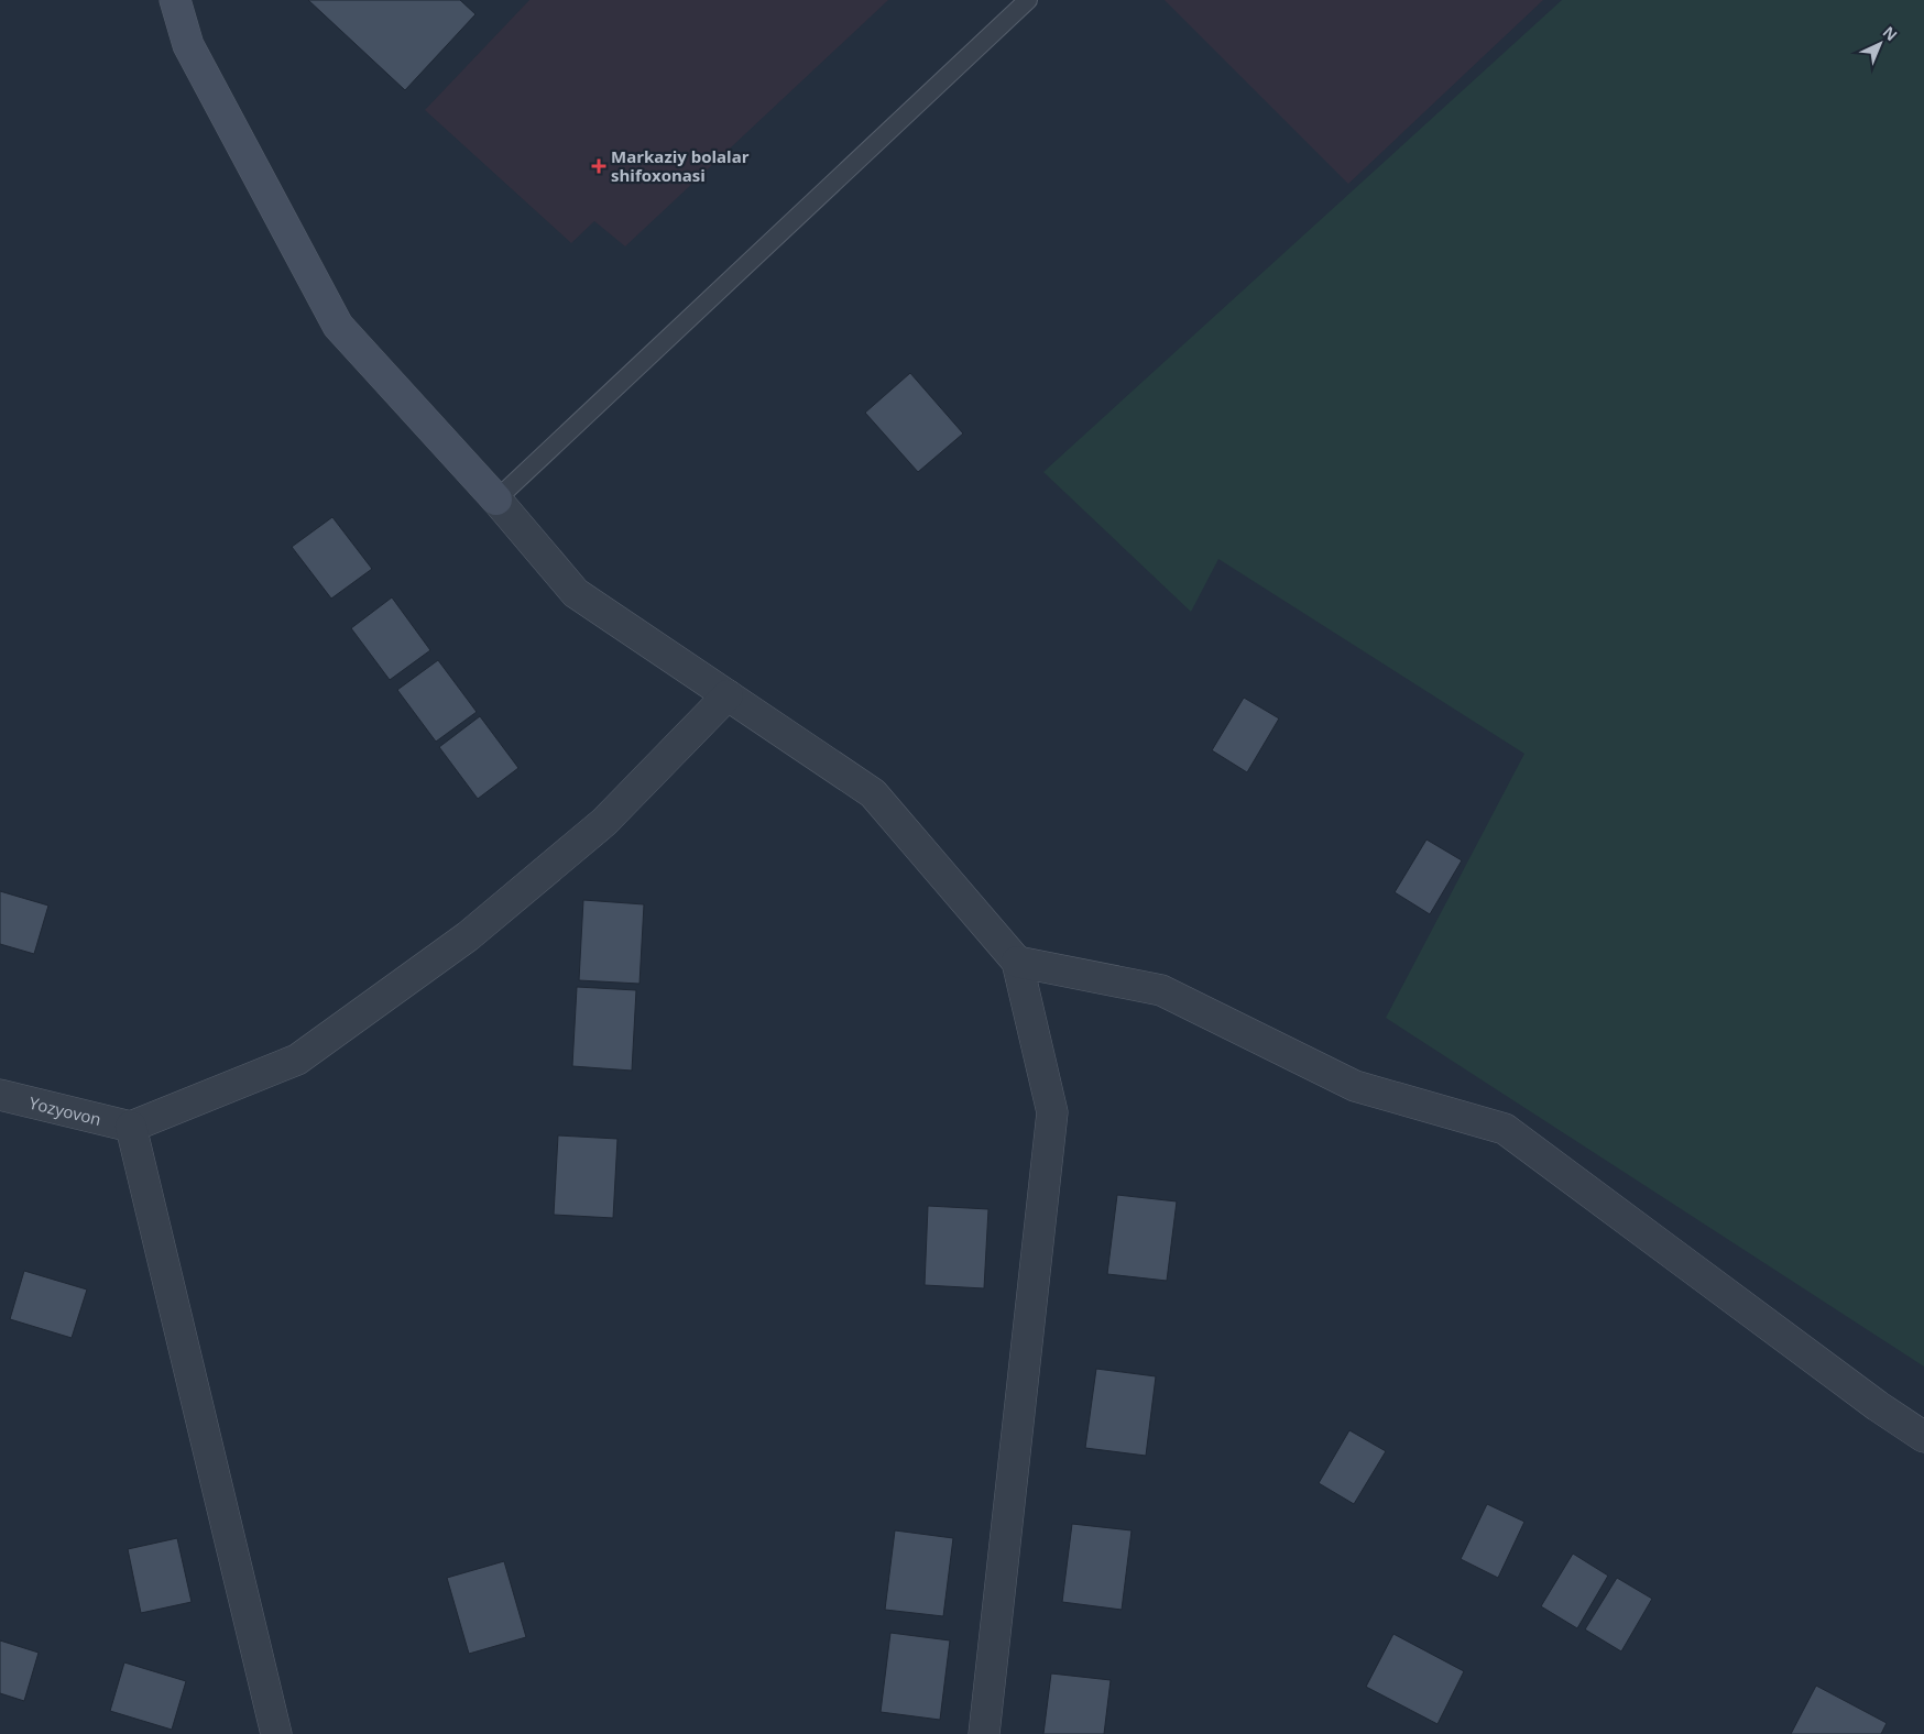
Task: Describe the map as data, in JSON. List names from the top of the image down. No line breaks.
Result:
{"streets":{"street":["Yozyovon"]},"places":{"health":["Markaziy bolalar shifoxonasi"]},"north":"top right"}
